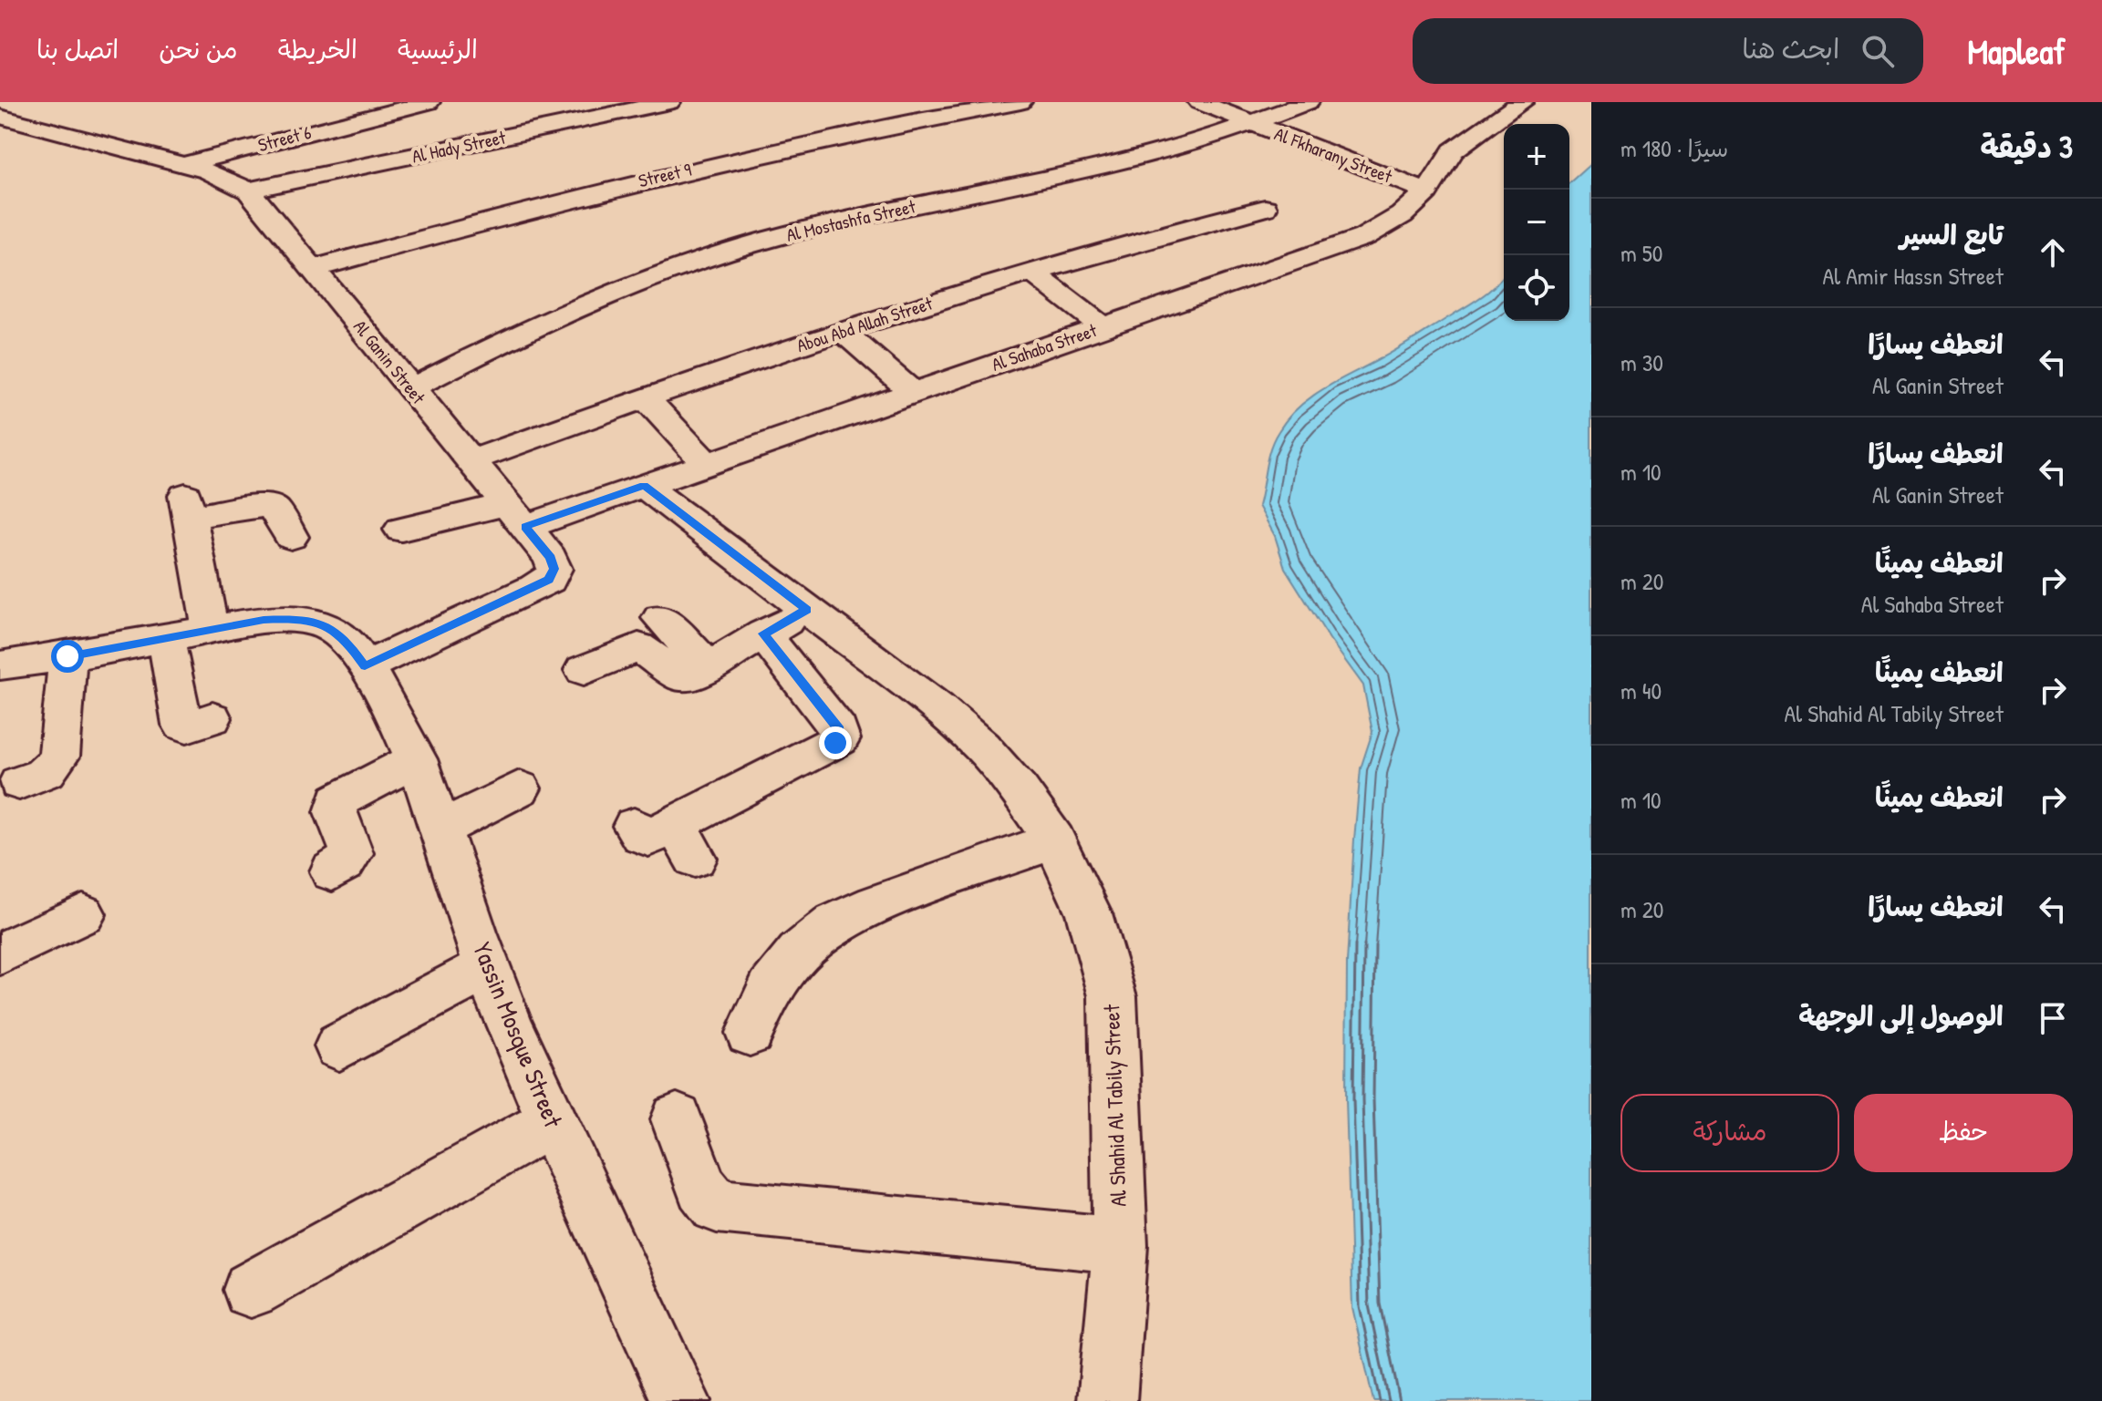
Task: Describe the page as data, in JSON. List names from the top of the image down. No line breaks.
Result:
{"streets":{"street":["Street 6","Al Hady Street","Al Fkharany Street","Street 9","Al Mostashfa Street","Abou Abd Allah Street","Al Sahaba Street","Al Ganin Street","Yassin Mosque Street","Al Shahid Al Tabily Street"]},"crossings":[["Street 6","Al Ganin Street"],["Al Hady Street","Al Ganin Street"],["Al Fkharany Street","Al Mostashfa Street"],["Al Fkharany Street","Al Sahaba Street"],["Street 9","Al Ganin Street"],["Al Mostashfa Street","Al Ganin Street"],["Abou Abd Allah Street","Al Ganin Street"],["Al Sahaba Street","Al Ganin Street"],["Al Sahaba Street","Al Shahid Al Tabily Street"],["Al Ganin Street","Yassin Mosque Street"]],"page":{"header":"Mapleaf","search":"ابحث هنا","nav":["الرئيسية","الخريطة","من نحن","اتصل بنا"],"heading":["3 دقيقة","سيرًا · 180 m"],"map_buttons":["+","−"],"list":[["تابع السير","Al Amir Hassn Street","50 m"],["انعطف يسارًا","Al Ganin Street","30 m"],["انعطف يسارًا","Al Ganin Street","10 m"],["انعطف يمينًا","Al Sahaba Street","20 m"],["انعطف يمينًا","Al Shahid Al Tabily Street","40 m"],["انعطف يمينًا","10 m"],["انعطف يسارًا","20 m"],"الوصول إلى الوجهة"],"buttons":["حفظ","مشاركة"]}}
